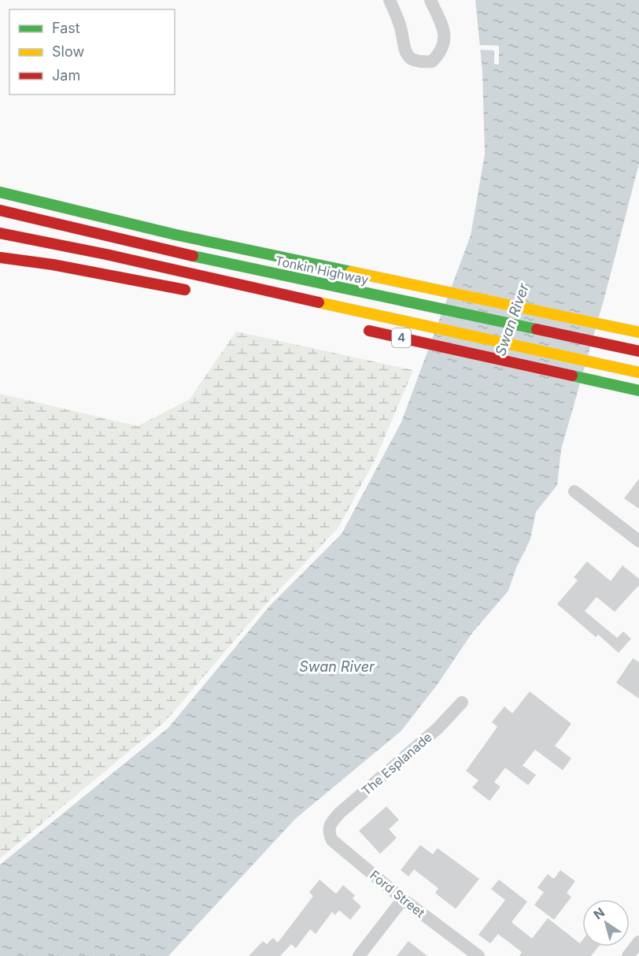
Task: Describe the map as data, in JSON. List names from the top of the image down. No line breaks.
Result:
{"streets":{"highway":["Tonkin Highway","4"],"street":["The Esplanade","Ford Street"]},"crossings":[["The Esplanade","Ford Street"]],"water":["Swan River"],"legend":["Fast","Slow","Jam"],"north":"top left"}
